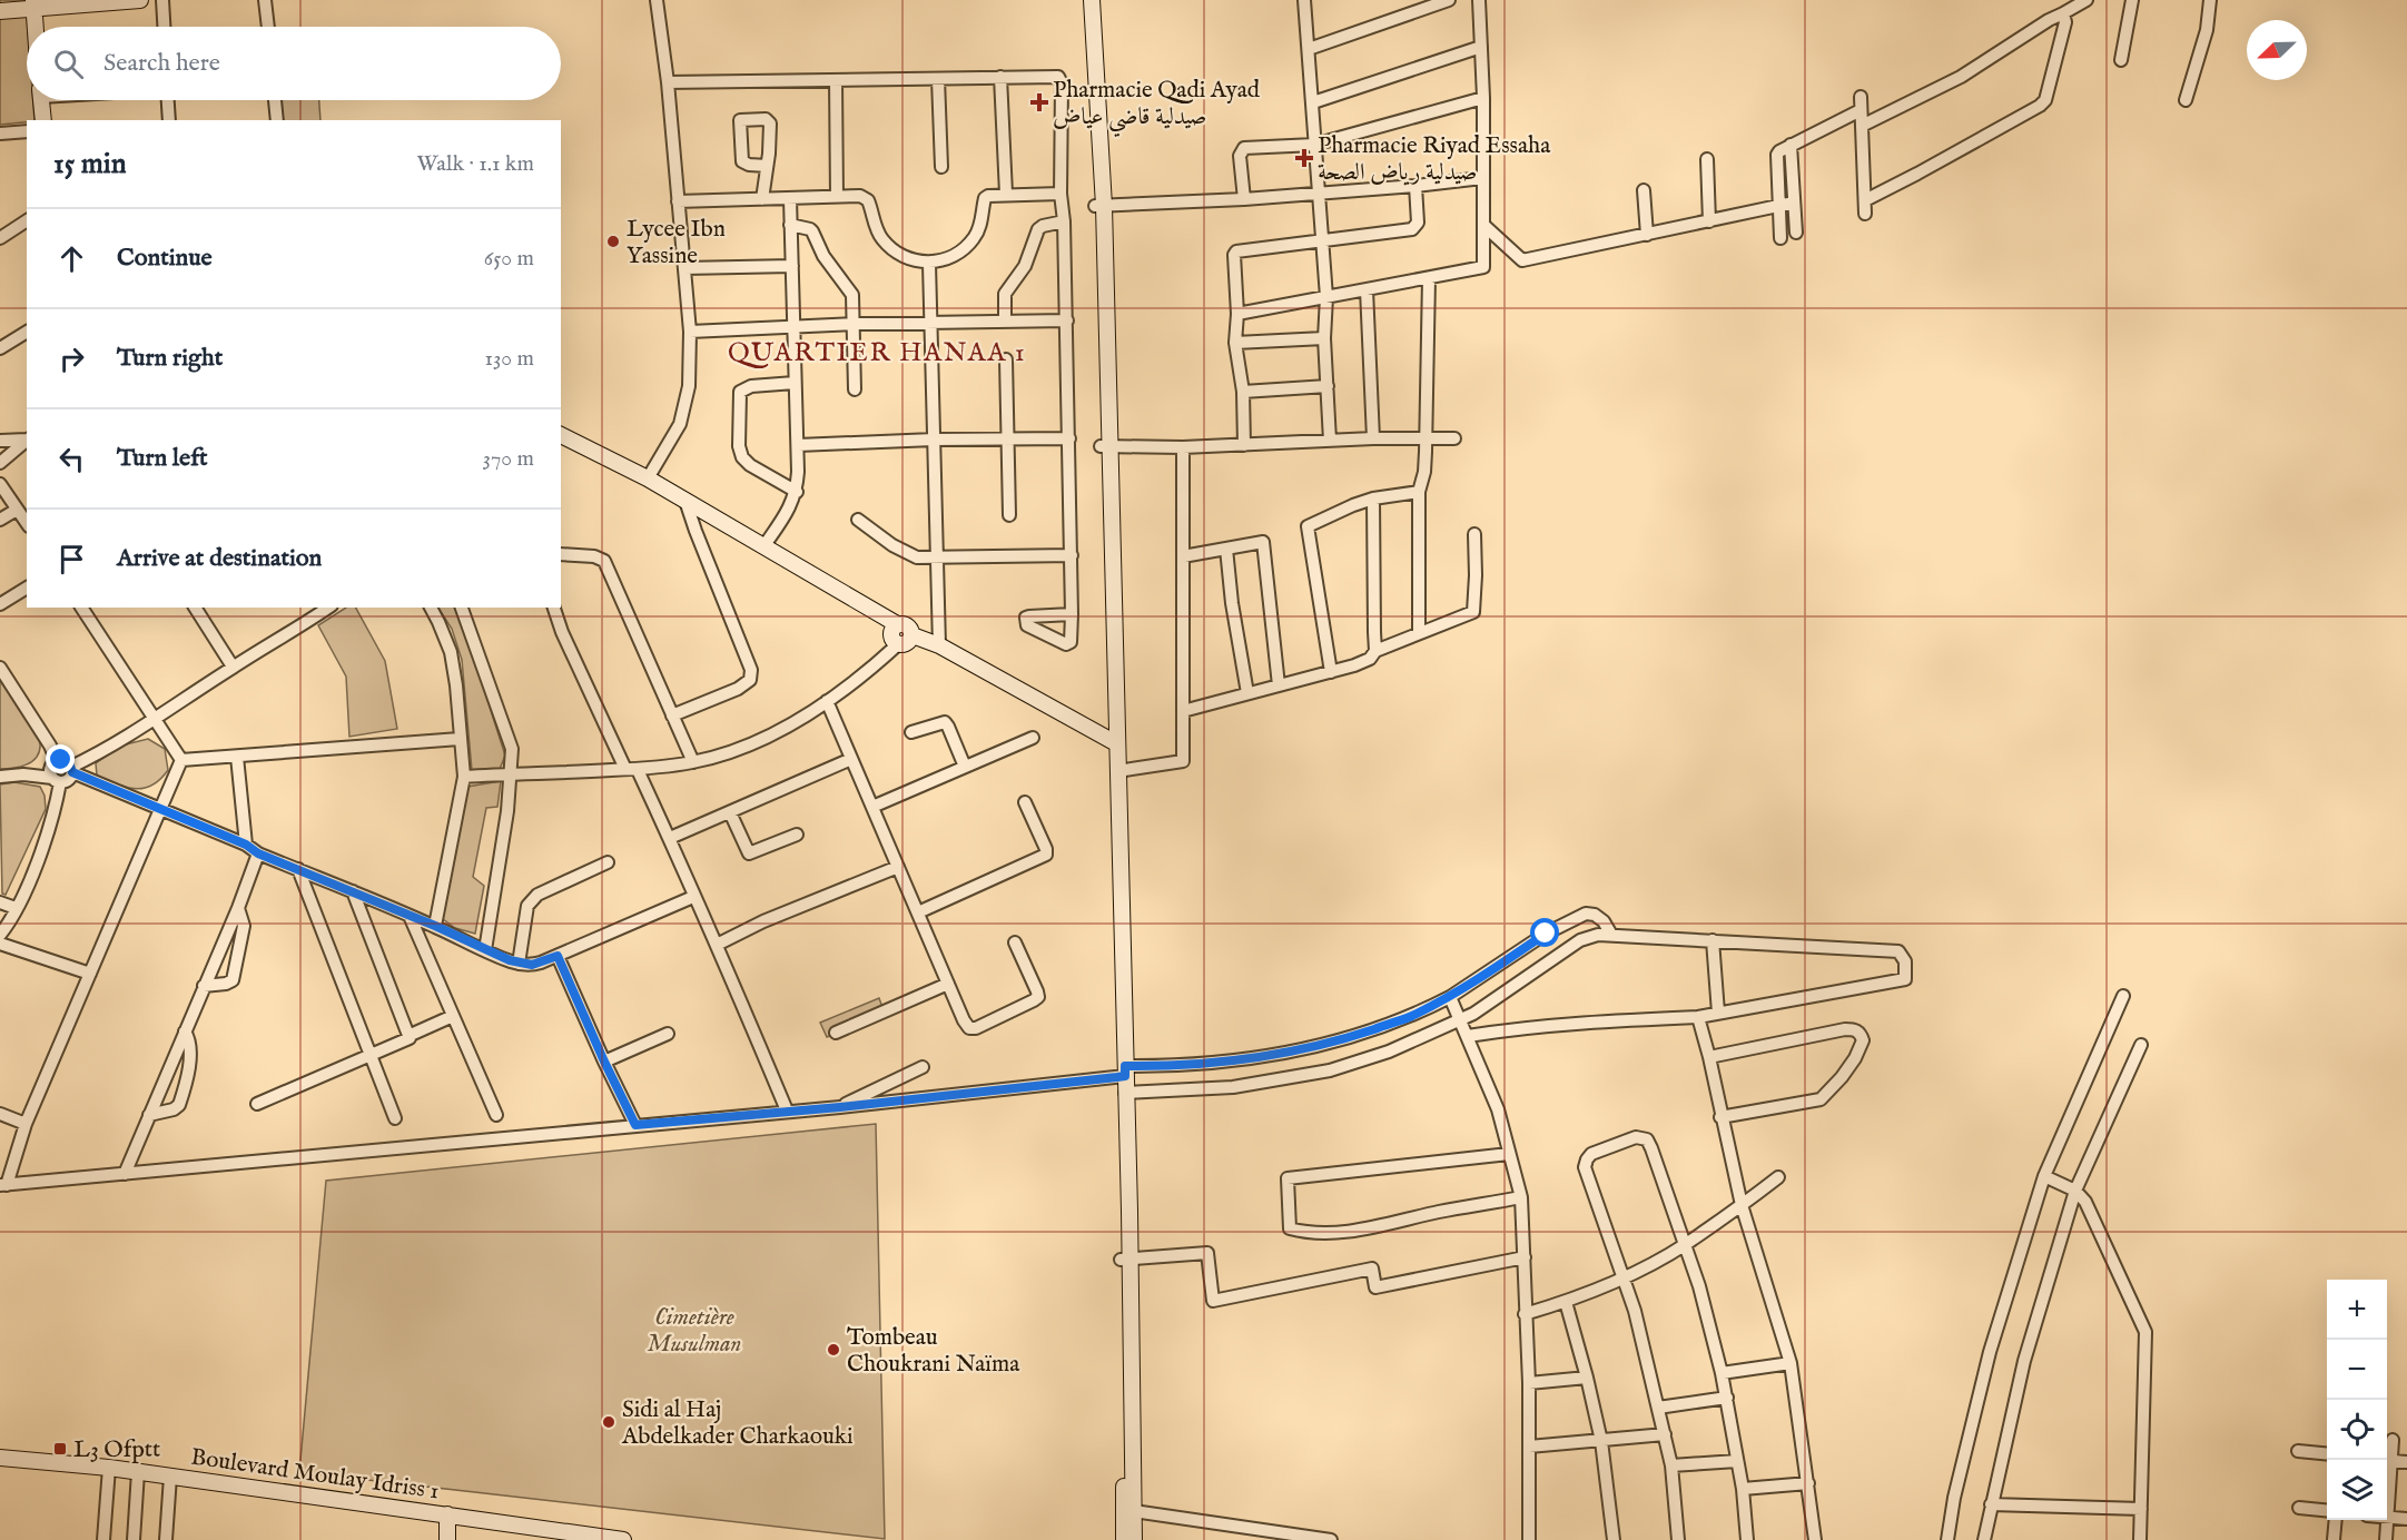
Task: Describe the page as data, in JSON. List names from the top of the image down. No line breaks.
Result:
{"streets":{"main road":["Boulevard Moulay Idriss 1"]},"districts":["QUARTIER HANAA 1"],"parks":["Cimetière Musulman"],"places":{"health":["Pharmacie Qadi Ayad صيدلية قاضي عياض","Pharmacie Riyad Essaha صيدلية رياض الصحة"],"other":["Lycee Ibn Yassine","Tombeau Choukrani Naïma","Sidi al Haj Abdelkader Charkaouki"],"transit":["L3 Ofptt"]},"north":"bottom left","page":{"search":"Search here","heading":["15 min","Walk · 1.1 km"],"list":[["Continue","650 m"],["Turn right","130 m"],["Turn left","370 m"],"Arrive at destination"],"map_buttons":["+","−"]}}
